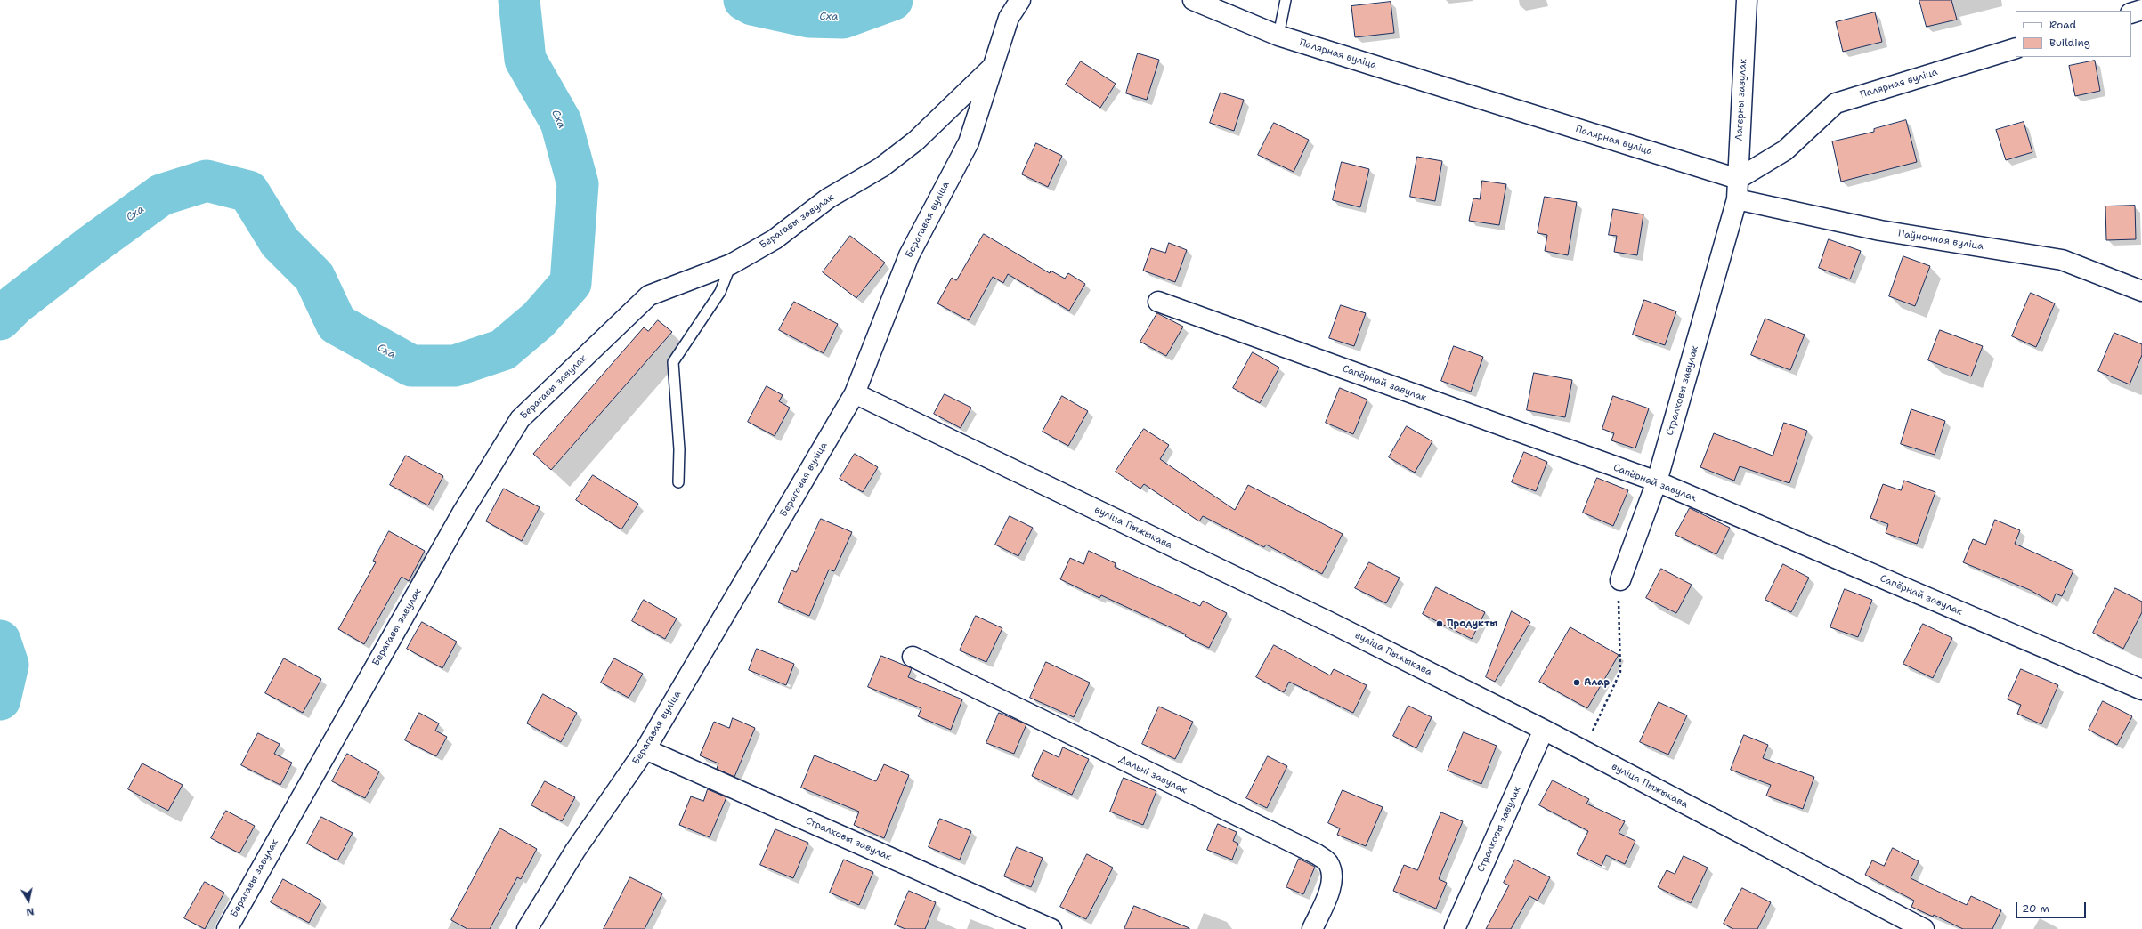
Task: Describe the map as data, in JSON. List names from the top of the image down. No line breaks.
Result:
{"streets":{"street":["Палярная вуліца","Лагерны завулак","Берагавая вуліца","Берагавы завулак","Паўночная вуліца","Сапёрнай завулак","Стралковы завулак","вуліца Пыжыкава","Дальні завулак"]},"crossings":[["Палярная вуліца","Лагерны завулак"],["Лагерны завулак","Паўночная вуліца"],["Лагерны завулак","Стралковы завулак"],["Берагавая вуліца","Берагавы завулак"],["Берагавая вуліца","Стралковы завулак"],["Берагавая вуліца","вуліца Пыжыкава"],["Паўночная вуліца","Стралковы завулак"],["Сапёрнай завулак","Стралковы завулак"],["Стралковы завулак","вуліца Пыжыкава"]],"water":["Сха"],"places":["Продукты","Алар"],"legend":["Road","Building"],"scale_bar":"20 m","north":"bottom"}
